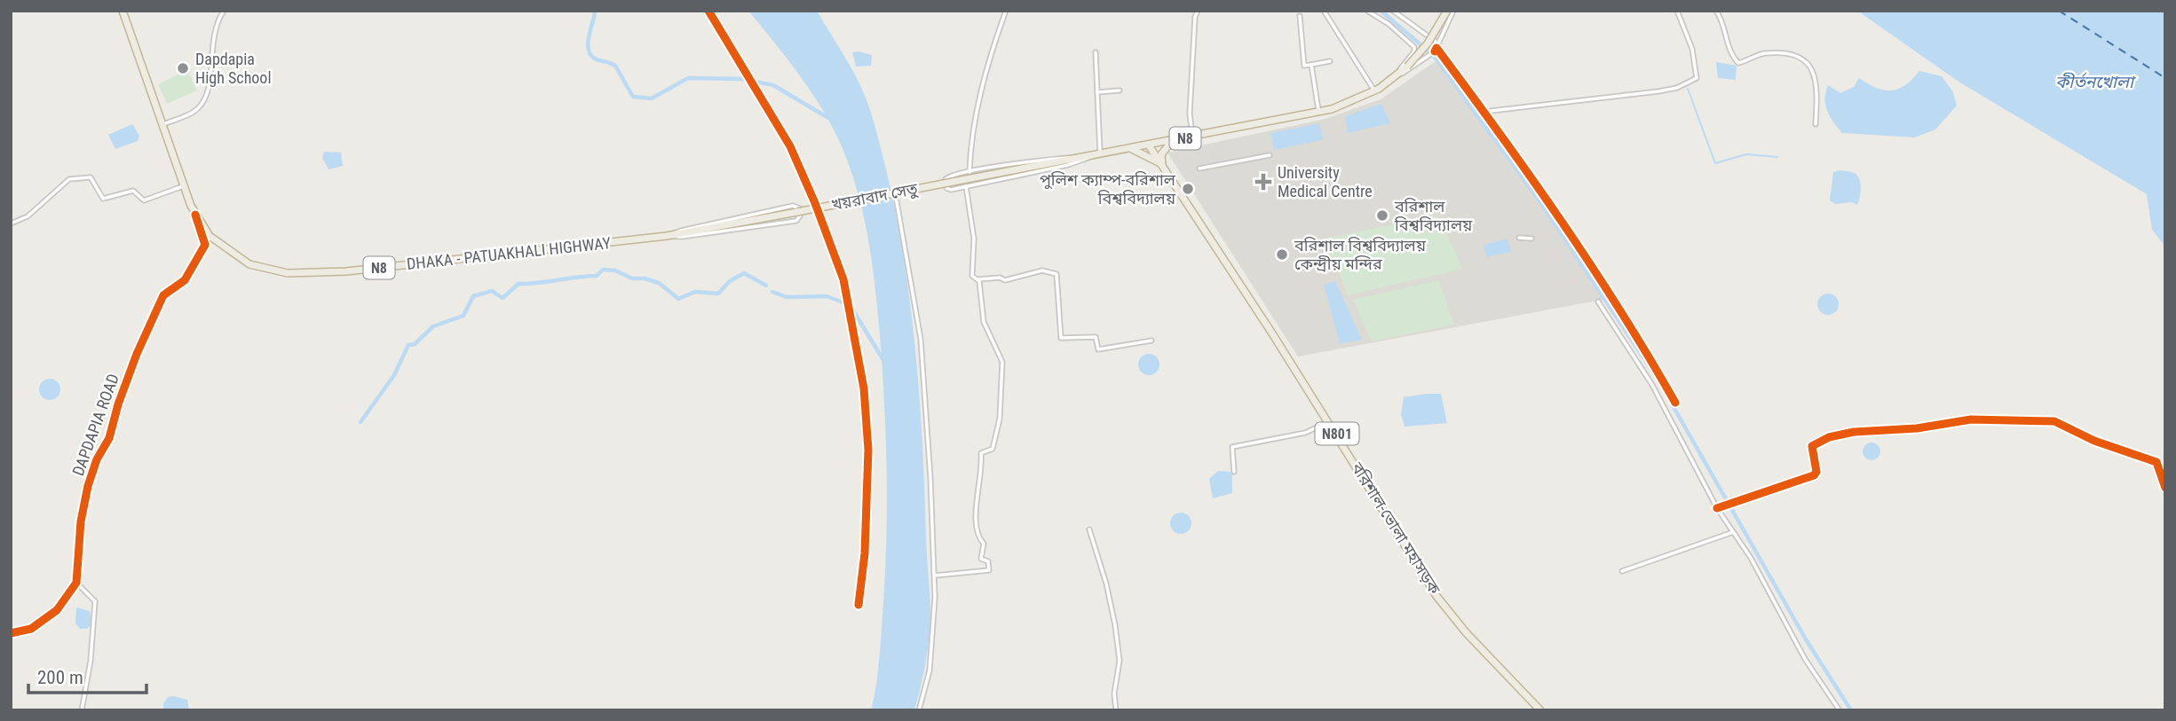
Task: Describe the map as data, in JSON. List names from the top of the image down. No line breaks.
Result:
{"streets":{"highway":["N8","খয়রাবাদ সেতু","DHAKA - PATUAKHALI HIGHWAY","N801","বরিশাল-ভোলা মহাসড়ক"],"street":["DAPDAPIA ROAD"]},"crossings":[["N8","খয়রাবাদ সেতু"],["N8","বরিশাল-ভোলা মহাসড়ক"],["খয়রাবাদ সেতু","DHAKA - PATUAKHALI HIGHWAY"],["DHAKA - PATUAKHALI HIGHWAY","DAPDAPIA ROAD"]],"water":["কীর্তনখোলা"],"places":{"other":["Dapdapia High School","পুলিশ ক্যাম্প-বরিশাল বিশ্ববিদ্যালয়","বরিশাল বিশ্ববিদ্যালয়","বরিশাল বিশ্ববিদ্যালয় কেন্দ্রীয় মন্দির"],"health":["University Medical Centre"]},"scale_bar":"200 m"}
